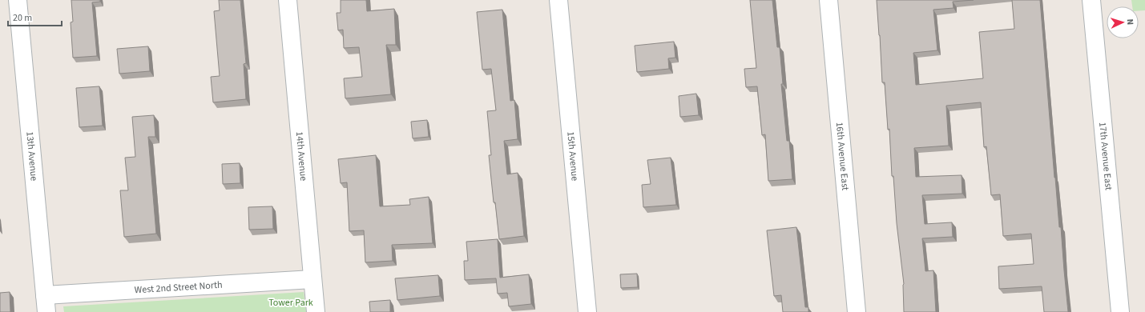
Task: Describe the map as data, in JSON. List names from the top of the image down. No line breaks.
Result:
{"streets":{"street":["13th Avenue","14th Avenue","15th Avenue","16th Avenue East","17th Avenue East","West 2nd Street North"]},"crossings":[["13th Avenue","West 2nd Street North"],["14th Avenue","West 2nd Street North"]],"parks":["Tower Park"],"scale_bar":"20 m","north":"right"}
